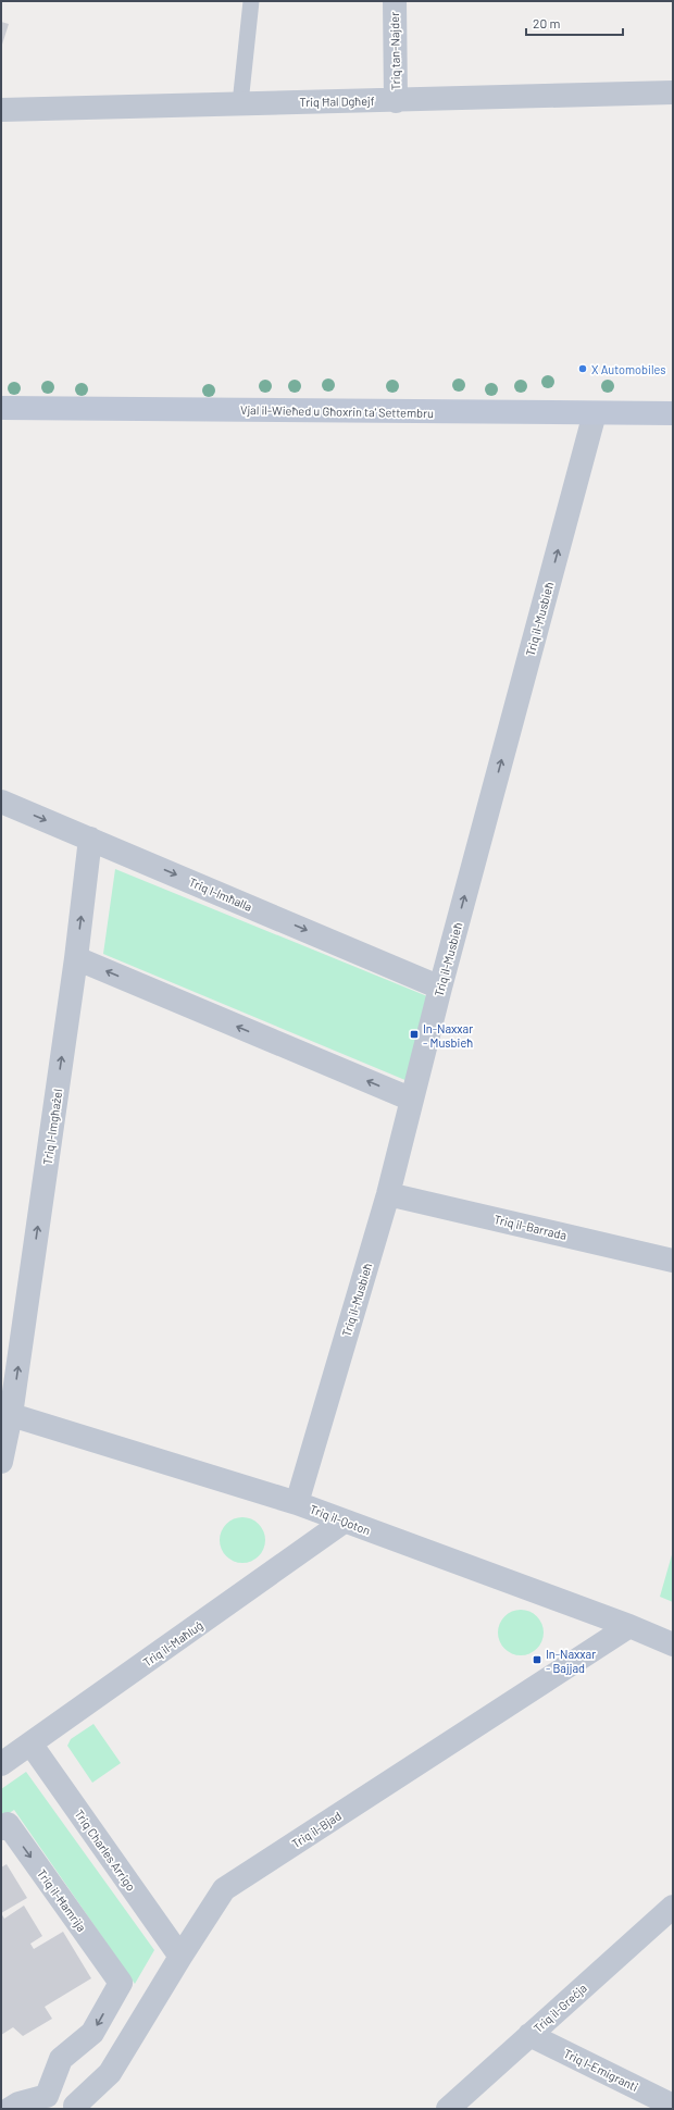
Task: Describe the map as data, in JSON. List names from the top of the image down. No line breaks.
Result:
{"streets":{"street":["Triq tan-Najder","Triq Ħal Dgħejf","Vjal il-Wieħed u Għoxrin ta' Settembru","Triq il-Musbieħ","Triq l-Imħalla","Triq l-Imgħażel","Triq il-Barrada","Triq il-Qoton","Triq il-Maħluġ","Triq il-Bjad","Triq Charles Arrigo","Triq il-Ħamrija","Triq il-Greċja","Triq l-Emigranti"]},"crossings":[["Triq tan-Najder","Triq Ħal Dgħejf"],["Vjal il-Wieħed u Għoxrin ta' Settembru","Triq il-Musbieħ"],["Triq il-Musbieħ","Triq l-Imħalla"],["Triq il-Musbieħ","Triq il-Barrada"],["Triq il-Musbieħ","Triq il-Qoton"],["Triq l-Imħalla","Triq l-Imgħażel"],["Triq l-Imgħażel","Triq il-Qoton"],["Triq il-Qoton","Triq il-Maħluġ"],["Triq il-Qoton","Triq il-Bjad"],["Triq il-Maħluġ","Triq Charles Arrigo"],["Triq il-Bjad","Triq Charles Arrigo"],["Triq il-Greċja","Triq l-Emigranti"]],"one_way":["Triq il-Musbieħ","Triq l-Imgħażel"],"places":{"other":["X Automobiles"],"transit":["In-Naxxar - Musbieħ","In-Naxxar - Bajjad"]},"scale_bar":"20 m"}
